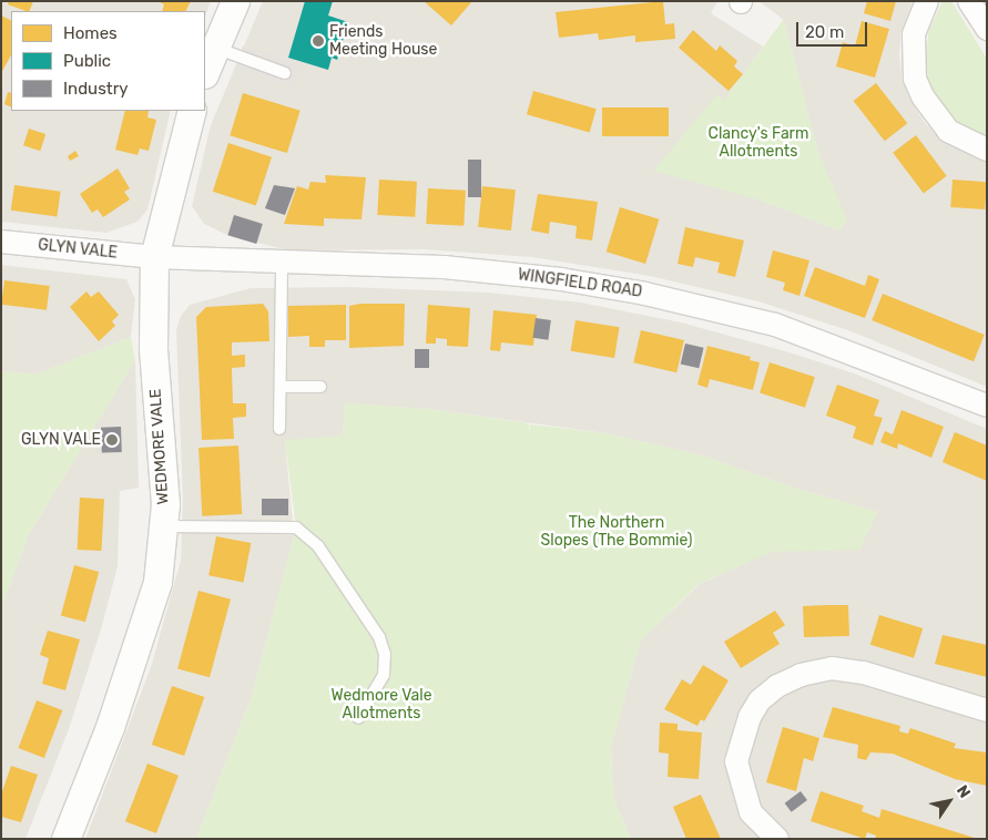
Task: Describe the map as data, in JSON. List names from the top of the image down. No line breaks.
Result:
{"streets":{"street":["GLYN VALE","WINGFIELD ROAD","WEDMORE VALE"]},"crossings":[["GLYN VALE","WINGFIELD ROAD"],["GLYN VALE","WEDMORE VALE"],["WINGFIELD ROAD","WEDMORE VALE"]],"parks":["Clancy's Farm Allotments","The Northern Slopes (The Bommie)","Wedmore Vale Allotments"],"places":["Friends Meeting House","GLYN VALE"],"legend":["Homes","Public","Industry"],"scale_bar":"20 m","north":"top right"}
